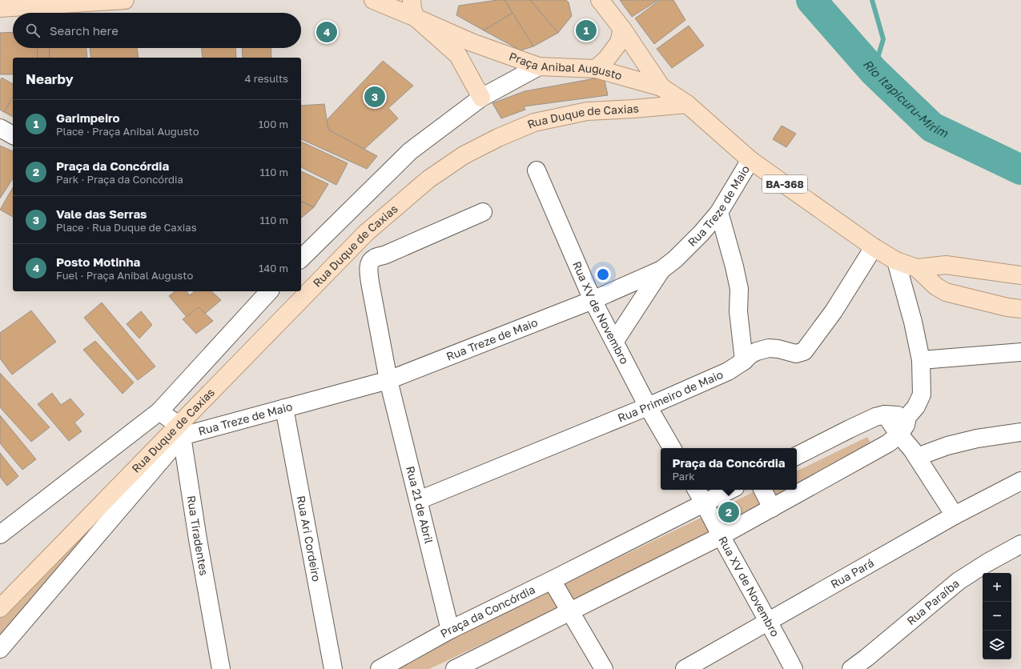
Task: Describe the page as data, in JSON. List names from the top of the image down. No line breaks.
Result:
{"streets":{"main road":["Praça Anibal Augusto","Rua Duque de Caxias","BA-368"],"street":["Rua Treze de Maio","Rua XV de Novembro","Rua Primeiro de Maio","Rua 21 de Abril","Rua Tiradentes","Rua Ari Cordeiro","Rua Pará","Rua Paraíba","Praça da Concórdia"]},"crossings":[["Praça Anibal Augusto","BA-368"],["Rua Duque de Caxias","BA-368"],["Rua Duque de Caxias","Rua Treze de Maio"],["Rua Duque de Caxias","Rua 21 de Abril"],["Rua Duque de Caxias","Rua Tiradentes"],["BA-368","Rua Treze de Maio"],["BA-368","Rua Primeiro de Maio"],["Rua Treze de Maio","Rua XV de Novembro"],["Rua Treze de Maio","Rua 21 de Abril"],["Rua Treze de Maio","Rua Tiradentes"],["Rua Treze de Maio","Rua Ari Cordeiro"],["Rua XV de Novembro","Rua Primeiro de Maio"],["Rua XV de Novembro","Rua Pará"],["Rua XV de Novembro","Praça da Concórdia"],["Rua Primeiro de Maio","Rua 21 de Abril"],["Rua 21 de Abril","Praça da Concórdia"]],"water":["Rio Itapicuru-Mirim"],"page":{"search":"Search here","pins":["1","4","3","2"],"heading":["Nearby","4 results"],"list":[{"mark":"1","name":"Garimpeiro","note":"Place · Praça Anibal Augusto","value":"100 m"},{"mark":"2","name":"Praça da Concórdia","note":"Park · Praça da Concórdia","value":"110 m"},{"mark":"3","name":"Vale das Serras","note":"Place · Rua Duque de Caxias","value":"110 m"},{"mark":"4","name":"Posto Motinha","note":"Fuel · Praça Anibal Augusto","value":"140 m"}],"popup":["Praça da Concórdia","Park"],"map_buttons":["+","−"]}}
